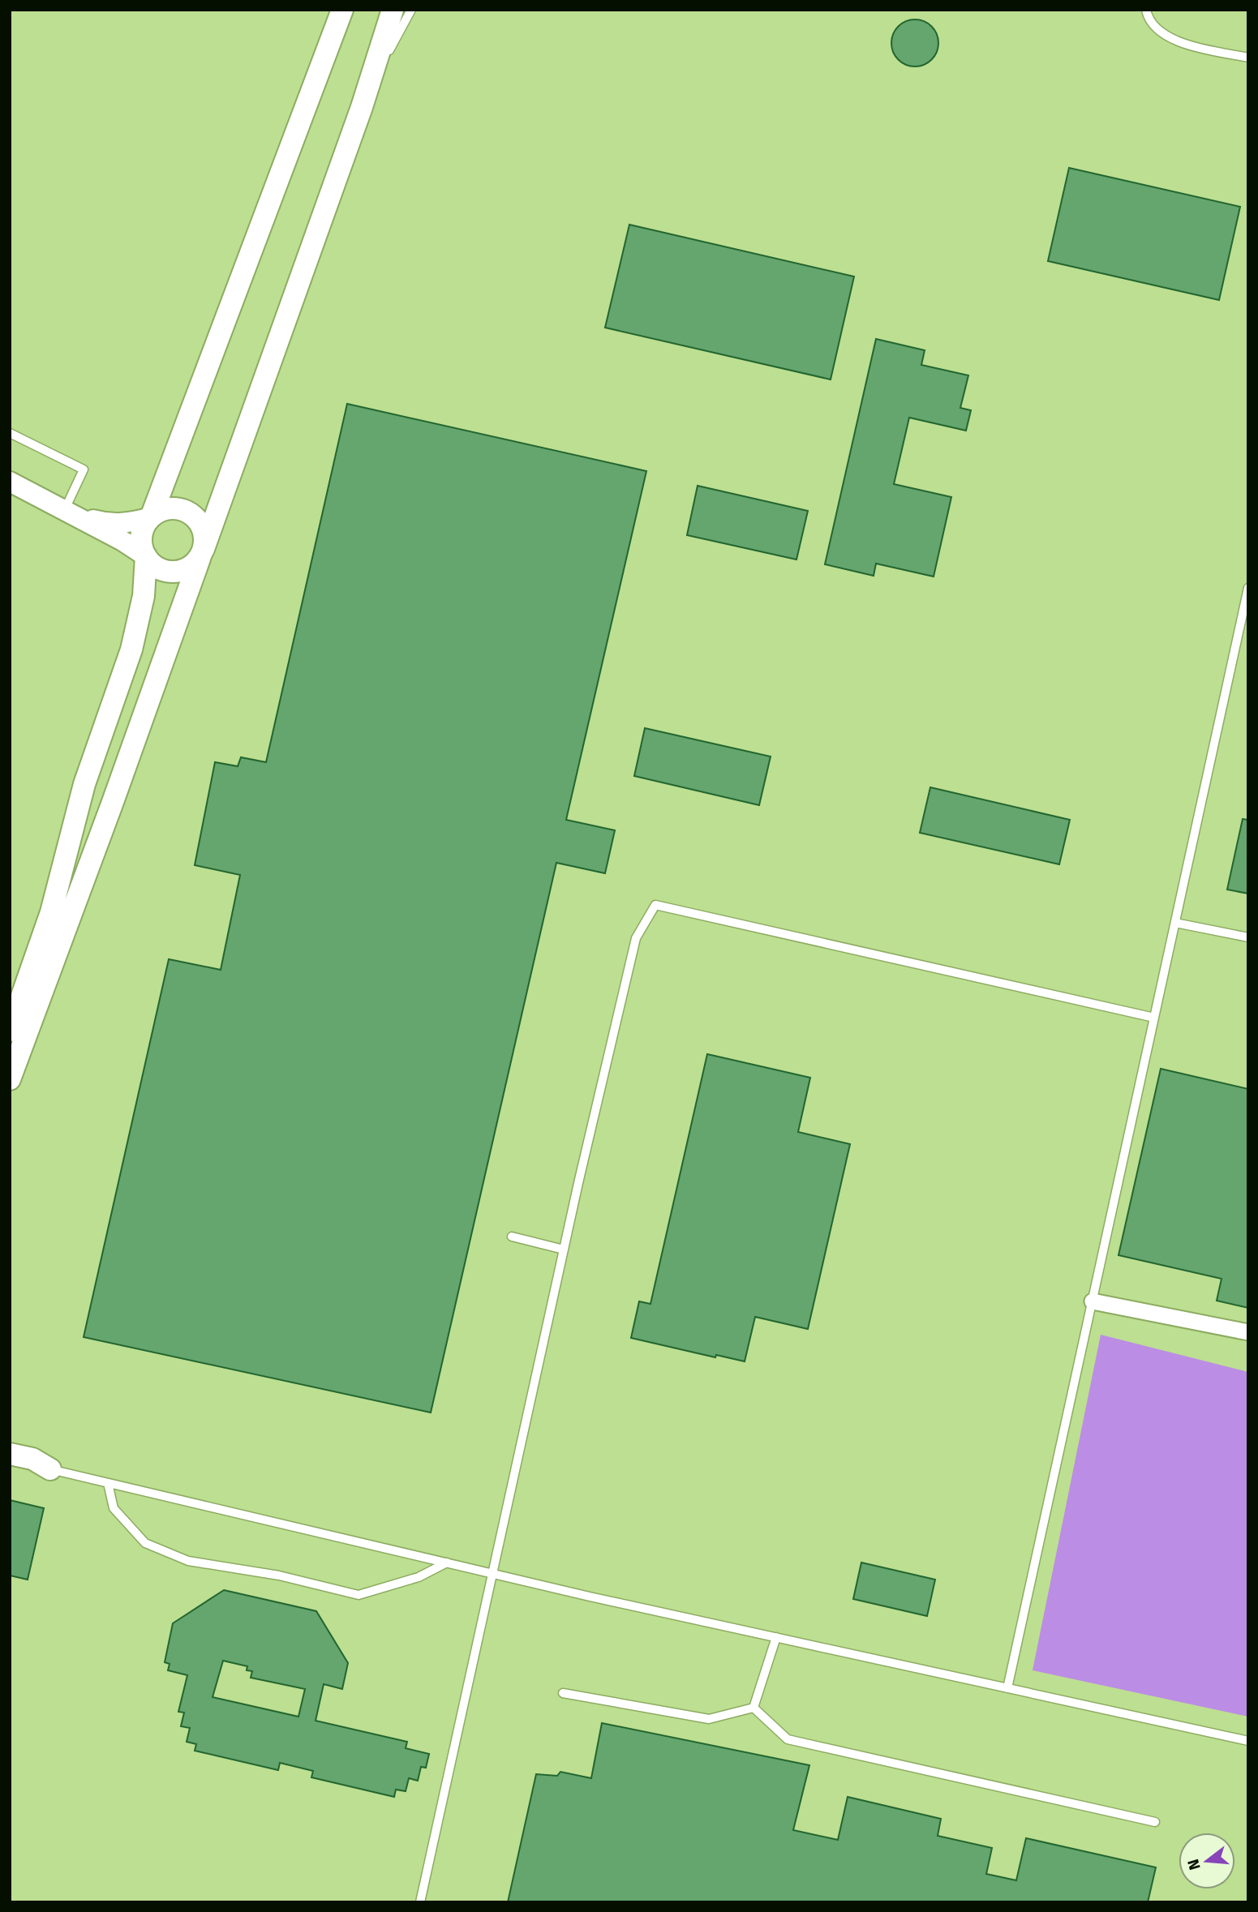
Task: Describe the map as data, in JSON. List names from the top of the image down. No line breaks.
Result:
{"north":"left"}
